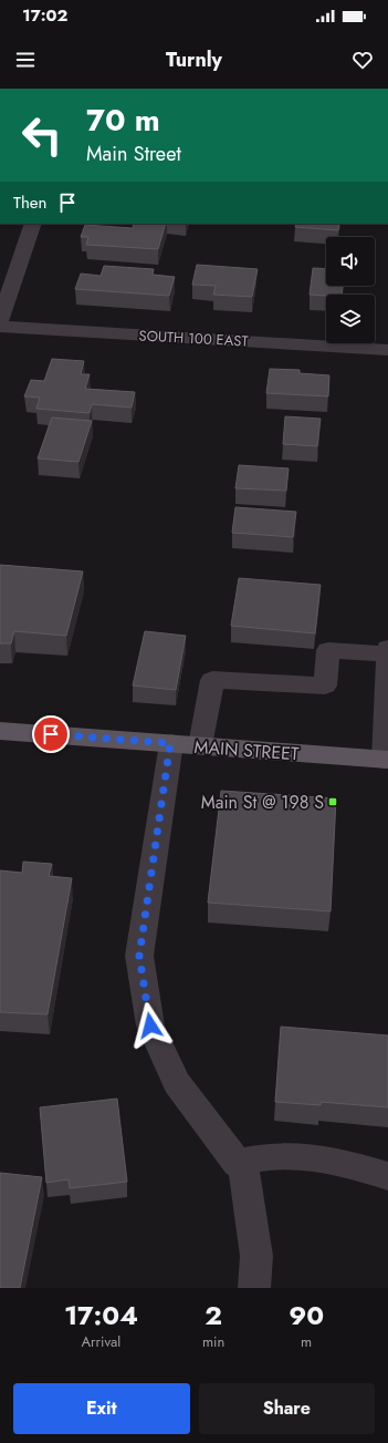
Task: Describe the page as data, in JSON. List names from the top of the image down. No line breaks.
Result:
{"streets":{"main road":["MAIN STREET"],"street":["SOUTH 100 EAST"]},"places":{"transit":["Main St @ 198 S"]},"page":{"status":"17:02","header":"Turnly","turn":["70 m","Main Street"],"then":"Then","eta":["17:04","Arrival","2","min","90","m"],"buttons":["Exit","Share"]}}
